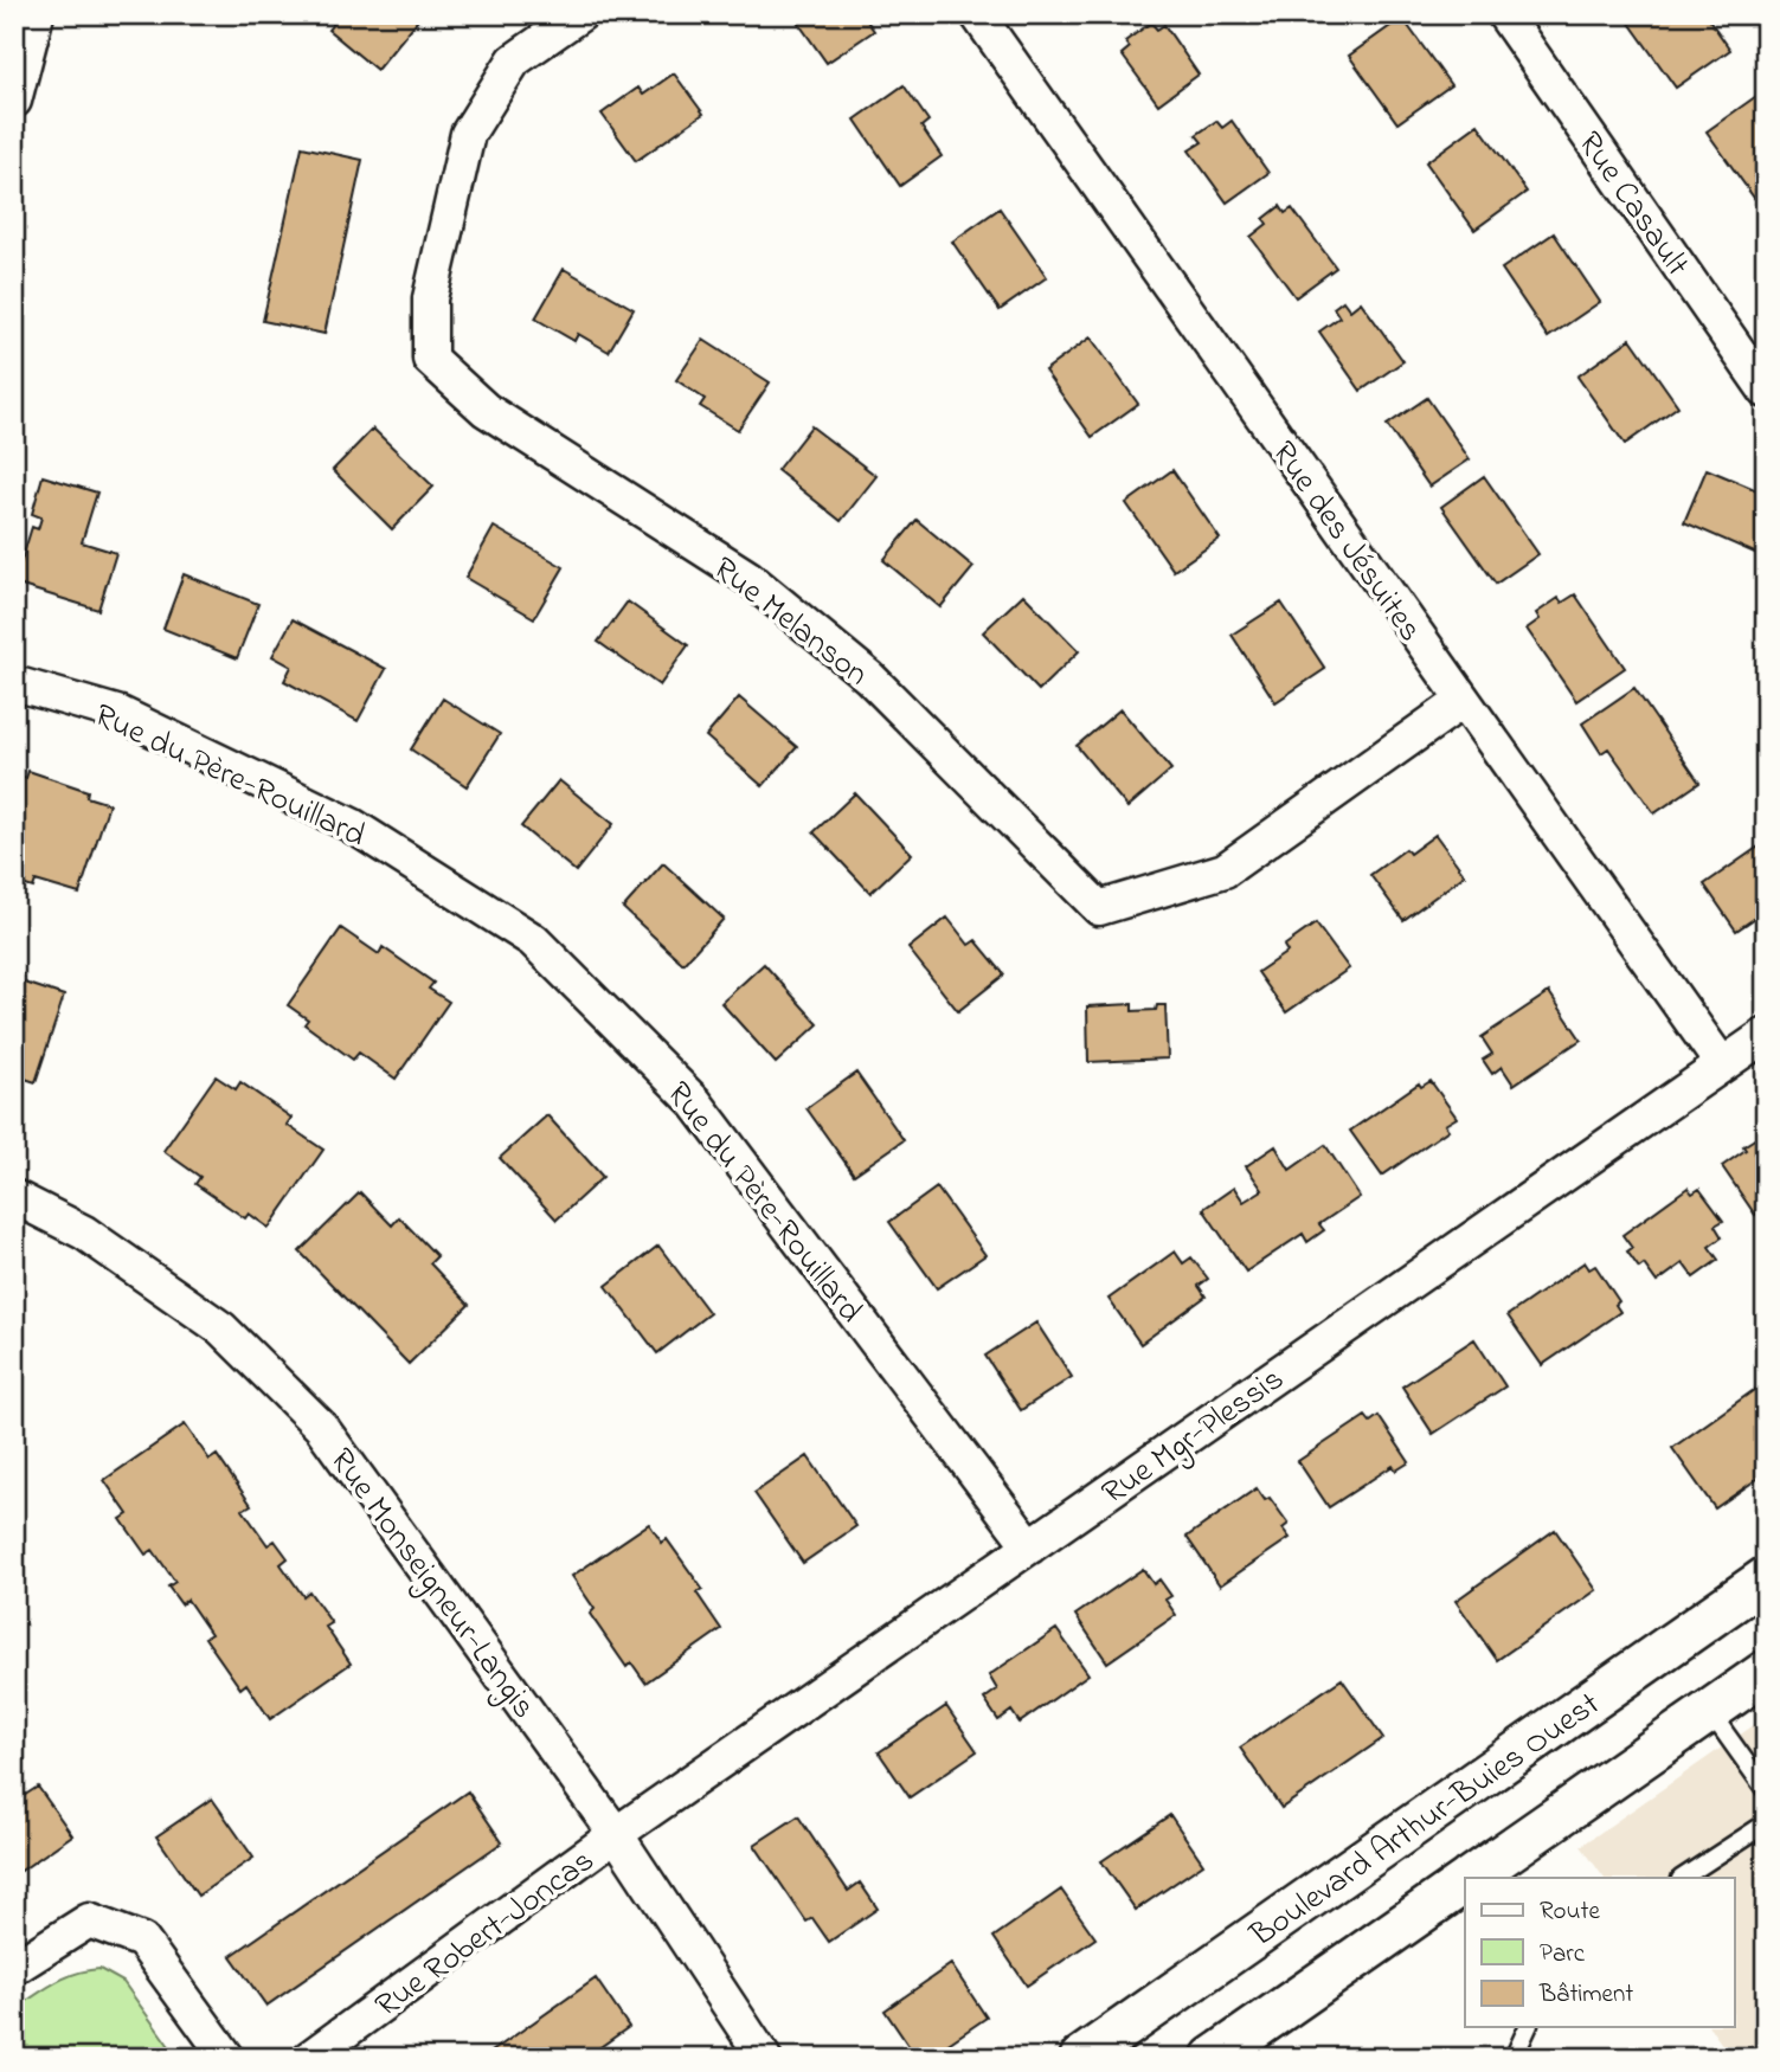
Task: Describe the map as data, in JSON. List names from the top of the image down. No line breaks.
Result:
{"streets":{"street":["Rue Casault","Rue des Jésuites","Rue Melanson","Rue du Père-Rouillard","Rue Mgr-Plessis","Rue Monseigneur-Langis","Boulevard Arthur-Buies Ouest","Rue Robert-Joncas"]},"crossings":[["Rue des Jésuites","Rue Melanson"],["Rue des Jésuites","Rue Mgr-Plessis"],["Rue du Père-Rouillard","Rue Mgr-Plessis"],["Rue Mgr-Plessis","Rue Monseigneur-Langis"],["Rue Mgr-Plessis","Rue Robert-Joncas"],["Rue Monseigneur-Langis","Rue Robert-Joncas"]],"legend":["Route","Parc","Bâtiment"]}
